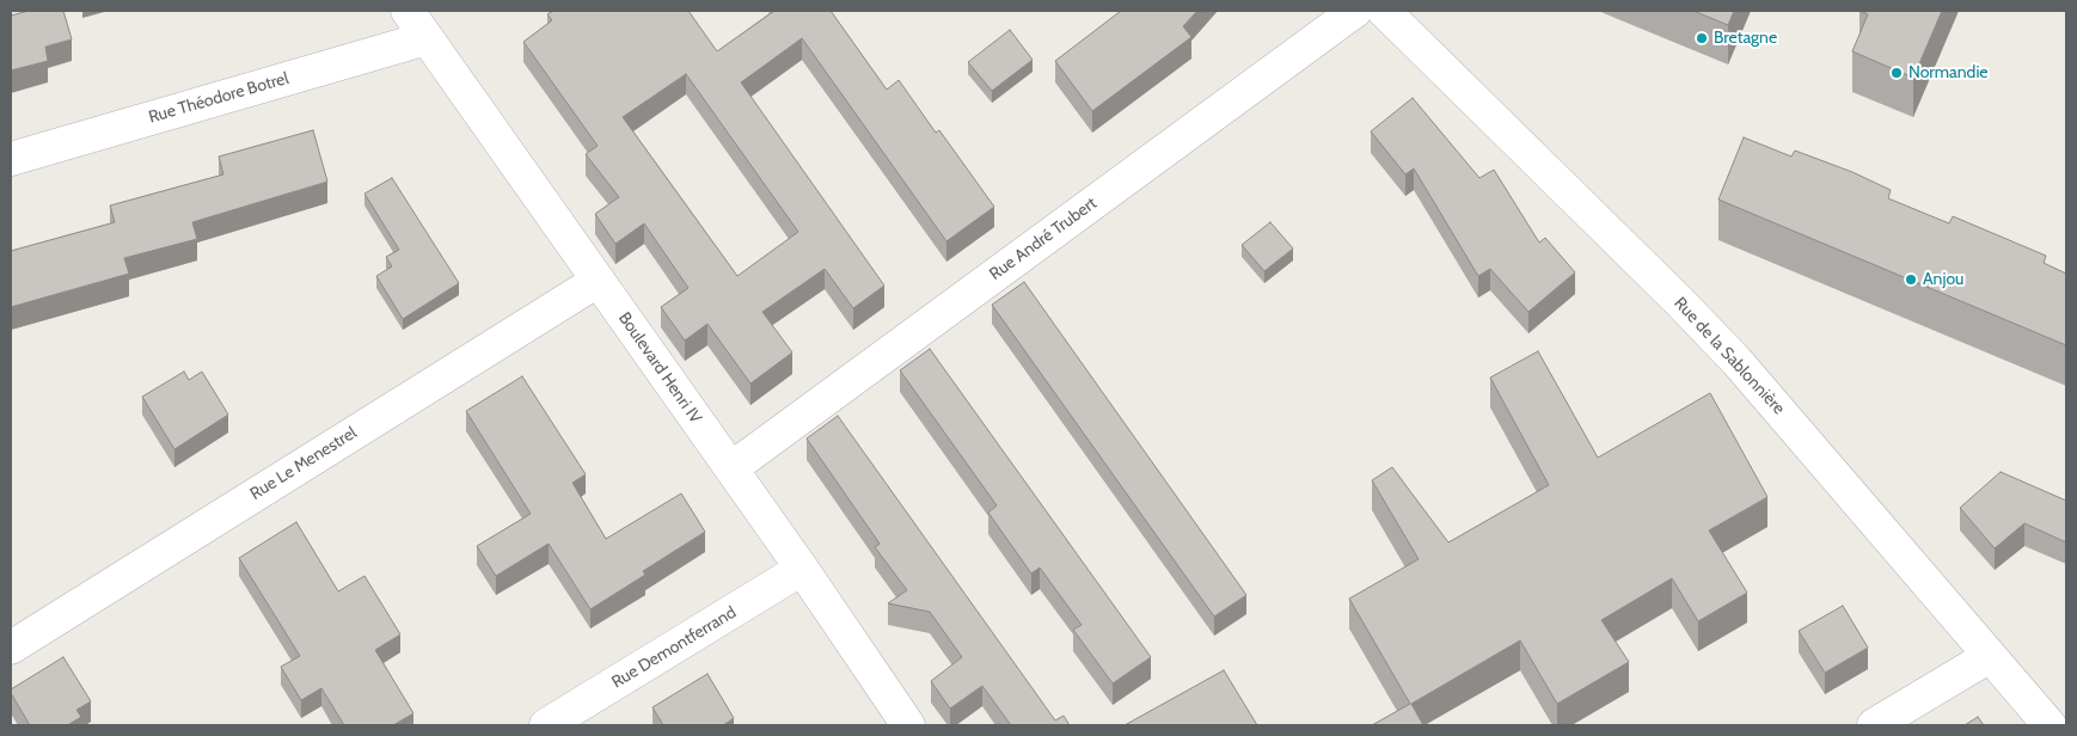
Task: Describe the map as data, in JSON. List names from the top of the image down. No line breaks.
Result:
{"streets":{"street":["Rue Théodore Botrel","Rue André Trubert","Rue de la Sablonnière","Boulevard Henri IV","Rue Le Menestrel","Rue Demontferrand"]},"crossings":[["Rue Théodore Botrel","Boulevard Henri IV"],["Rue André Trubert","Boulevard Henri IV"],["Boulevard Henri IV","Rue Le Menestrel"],["Boulevard Henri IV","Rue Demontferrand"]],"places":["Bretagne","Normandie","Anjou"]}
